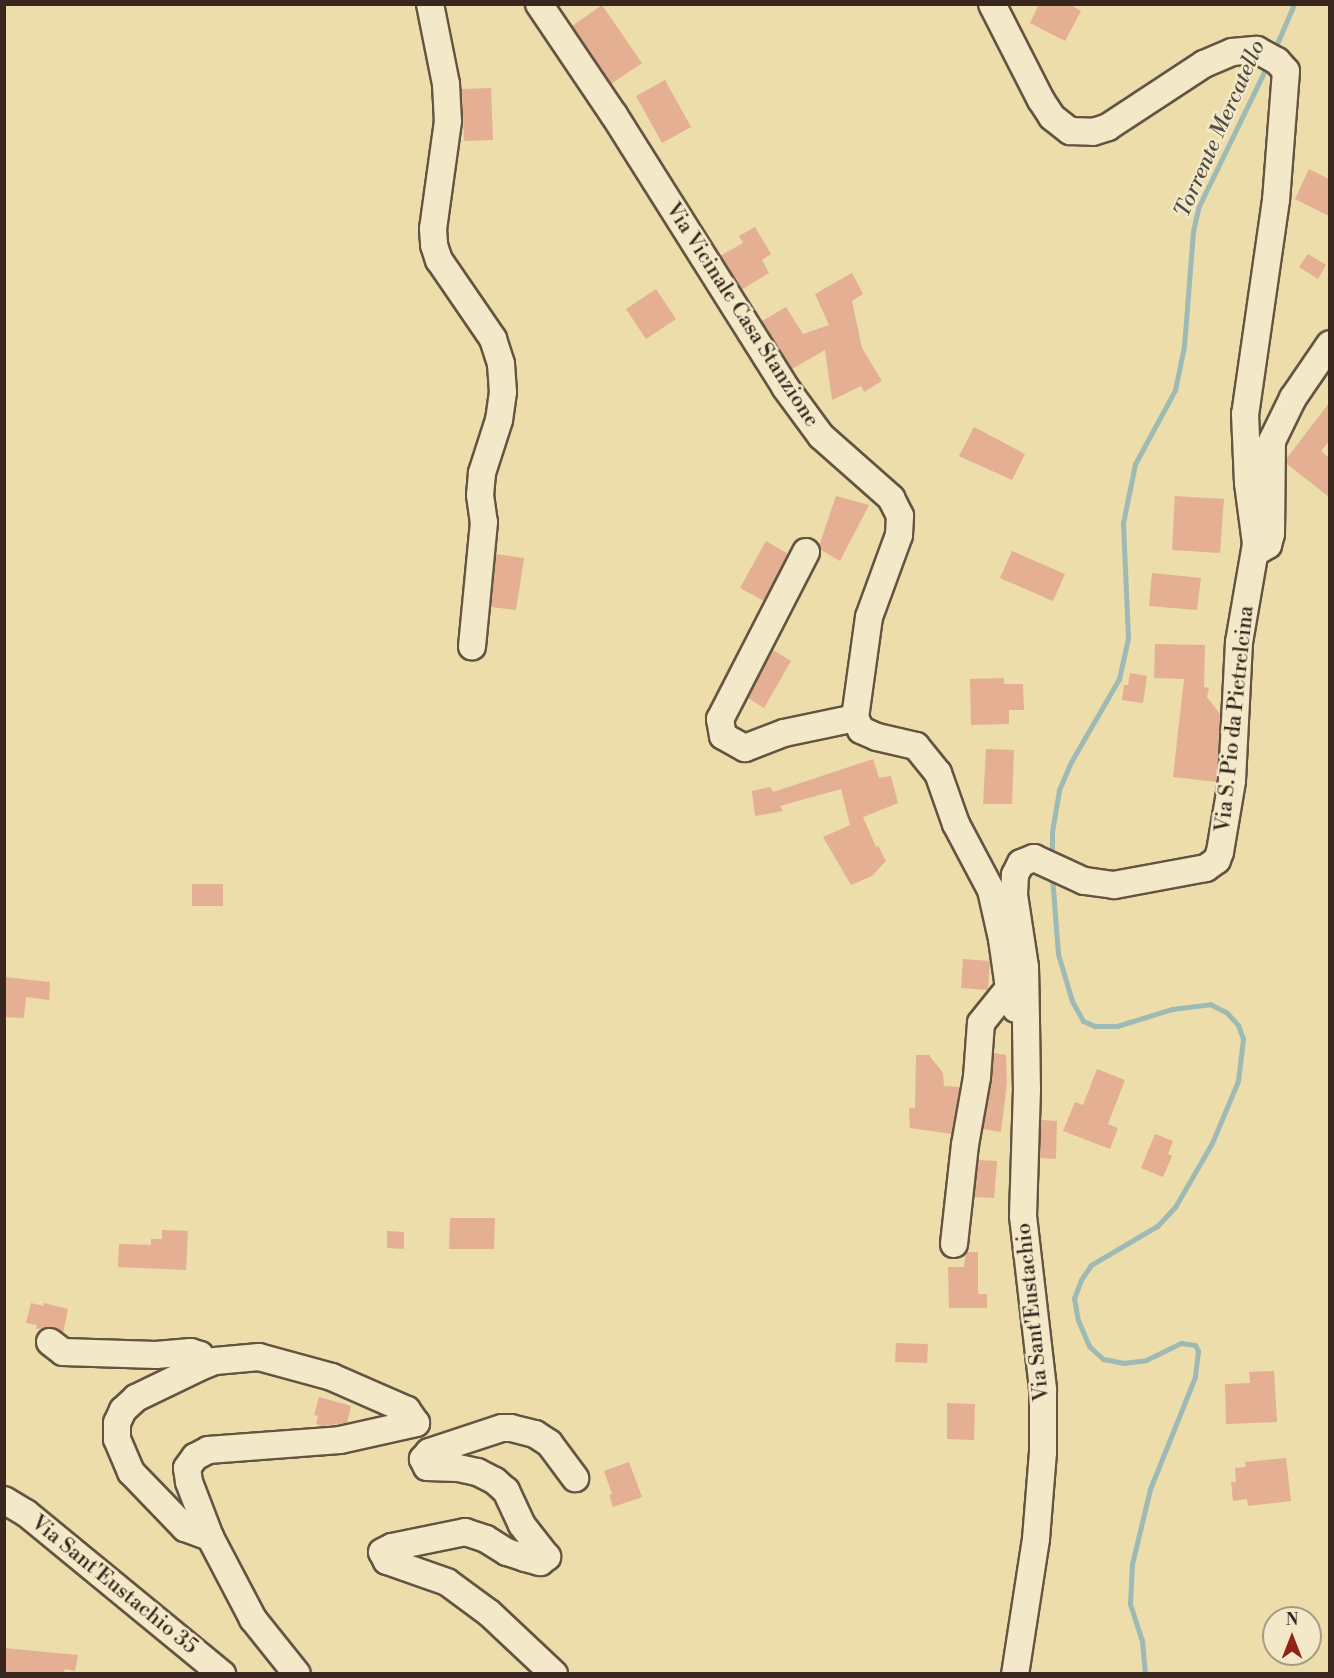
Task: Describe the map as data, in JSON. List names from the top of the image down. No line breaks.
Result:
{"streets":{"street":["Via Vicinale Casa Stanzione","Via S. Pio da Pietrelcina","Via Sant'Eustachio","Via Sant'Eustachio 35"]},"crossings":[["Via S. Pio da Pietrelcina","Via Sant'Eustachio"]],"water":["Torrente Mercatello"],"north":"top"}
